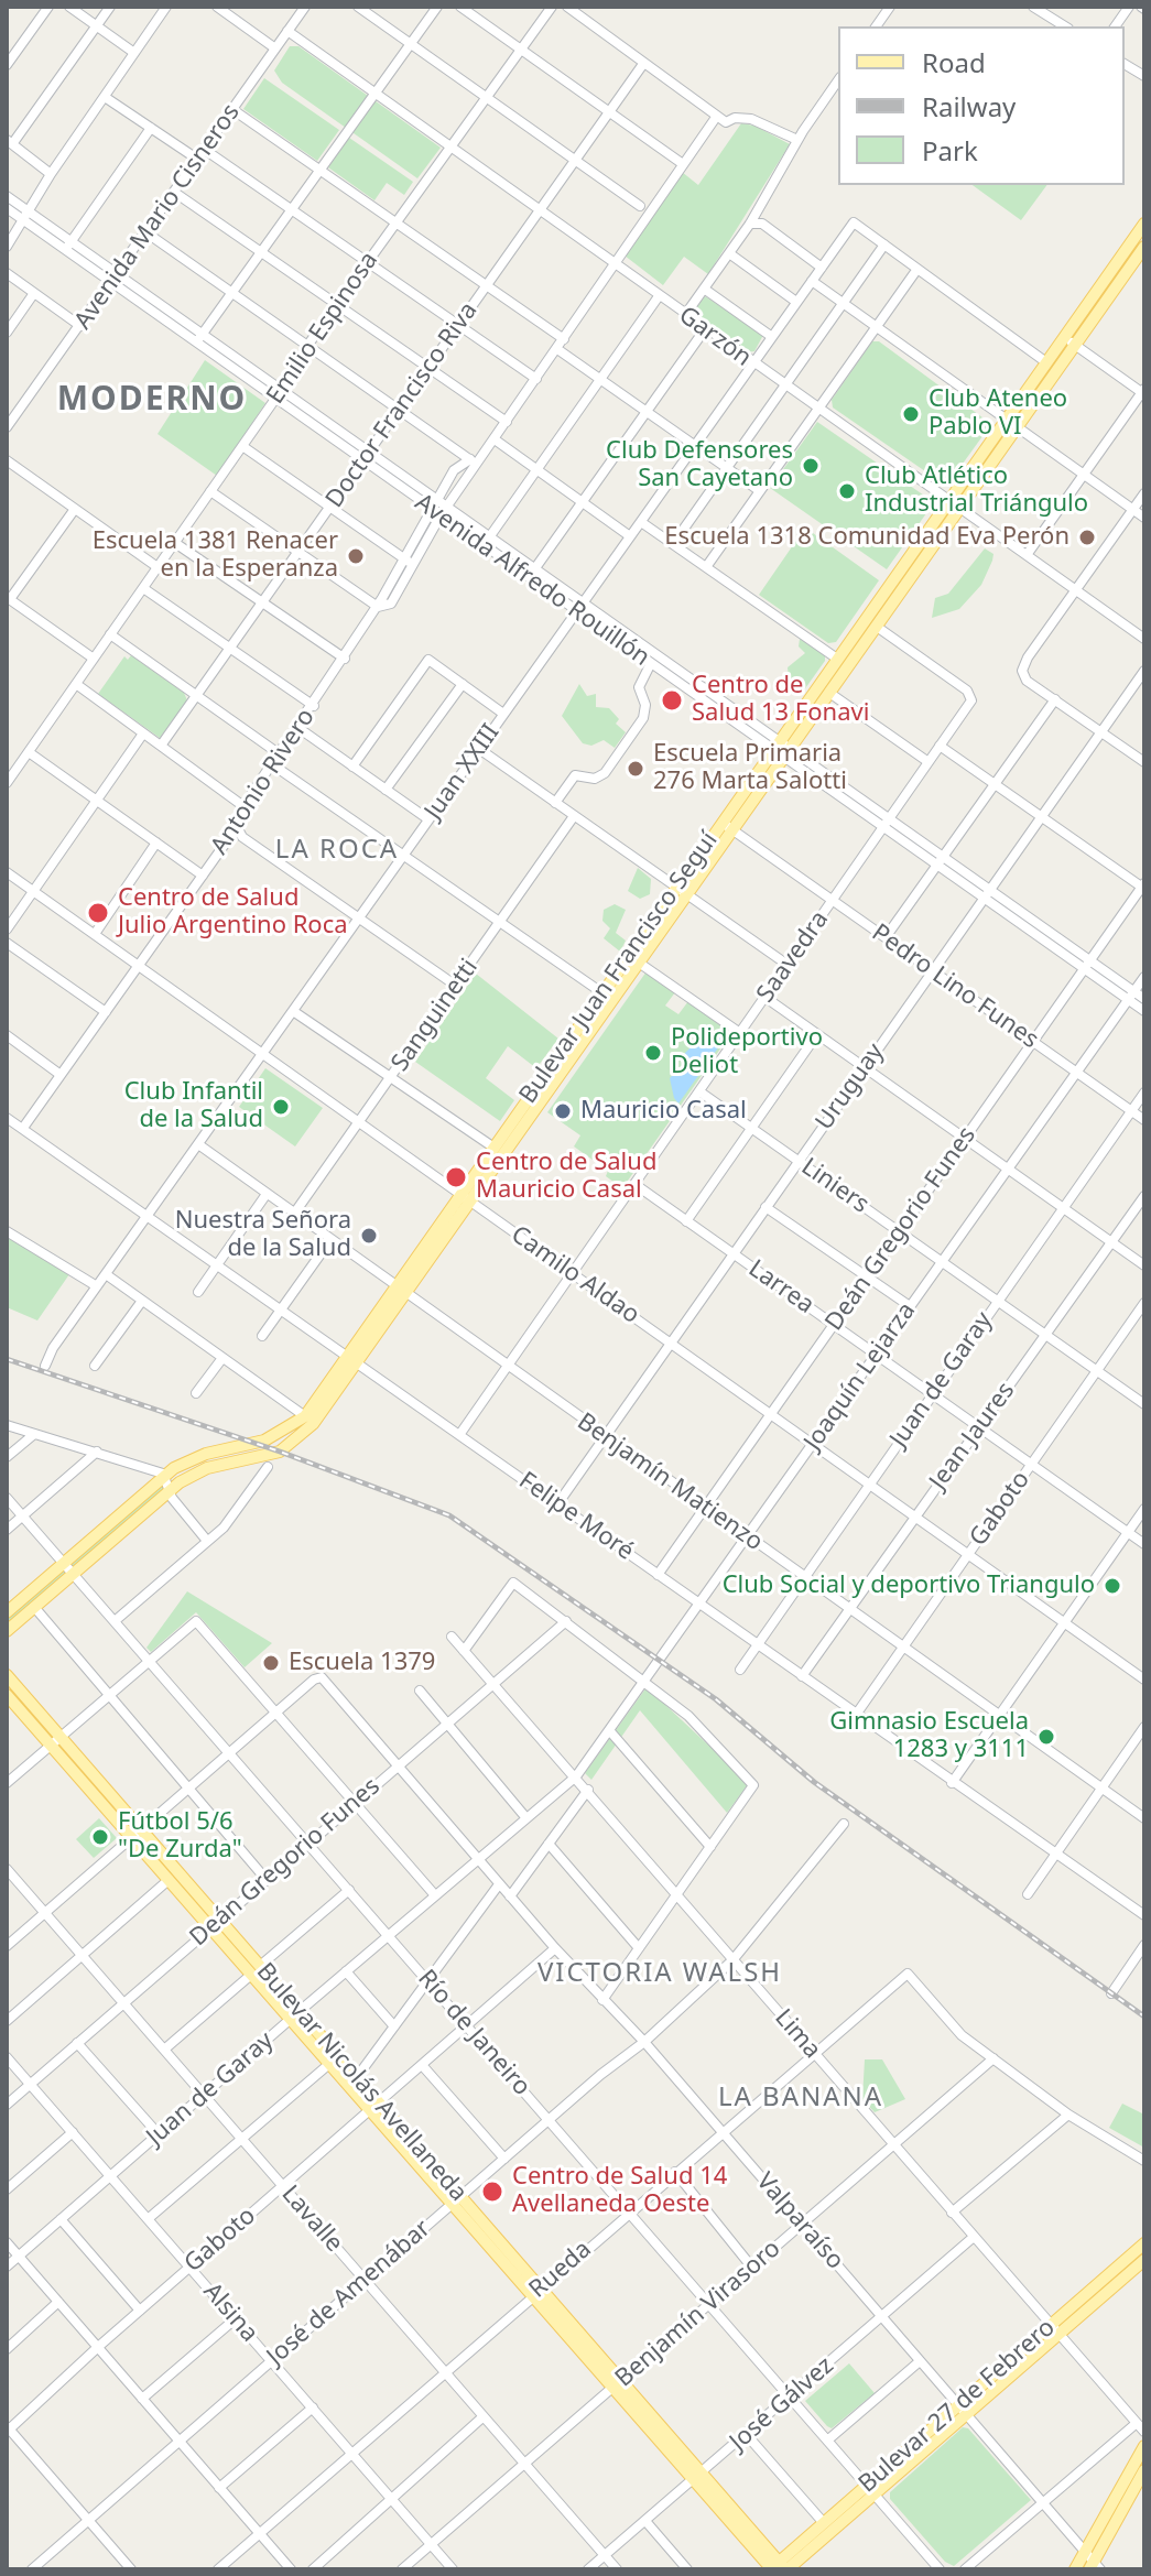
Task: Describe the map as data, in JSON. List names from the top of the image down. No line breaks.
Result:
{"streets":{"main road":["Bulevar Juan Francisco Seguí","Bulevar Nicolás Avellaneda","Bulevar 27 de Febrero"],"street":["Avenida Mario Cisneros","Emilio Espinosa","Garzón","Doctor Francisco Riva","Avenida Alfredo Rouillón","Juan XXIII","Antonio Rivero","Saavedra","Pedro Lino Funes","Sanguinetti","Uruguay","Liniers","Deán Gregorio Funes","Camilo Aldao","Larrea","Joaquín Lejarza","Juan de Garay","Jean Jaures","Benjamín Matienzo","Gaboto","Felipe Moré","Río de Janeiro","Lima","Lavalle","Valparaíso","Rueda","José de Amenábar","Alsina","Benjamín Virasoro","José Gálvez"]},"crossings":[["Avenida Mario Cisneros","Garzón"],["Avenida Mario Cisneros","Avenida Alfredo Rouillón"],["Emilio Espinosa","Garzón"],["Emilio Espinosa","Avenida Alfredo Rouillón"],["Garzón","Doctor Francisco Riva"],["Garzón","Juan XXIII"],["Garzón","Antonio Rivero"],["Garzón","Bulevar Juan Francisco Seguí"],["Doctor Francisco Riva","Avenida Alfredo Rouillón"],["Avenida Alfredo Rouillón","Juan XXIII"],["Avenida Alfredo Rouillón","Antonio Rivero"],["Avenida Alfredo Rouillón","Saavedra"],["Avenida Alfredo Rouillón","Bulevar Juan Francisco Seguí"],["Avenida Alfredo Rouillón","Uruguay"],["Avenida Alfredo Rouillón","Deán Gregorio Funes"],["Avenida Alfredo Rouillón","Joaquín Lejarza"],["Juan XXIII","Camilo Aldao"],["Juan XXIII","Benjamín Matienzo"],["Juan XXIII","Felipe Moré"],["Antonio Rivero","Camilo Aldao"],["Antonio Rivero","Felipe Moré"],["Saavedra","Bulevar Juan Francisco Seguí"],["Saavedra","Pedro Lino Funes"],["Saavedra","Liniers"],["Saavedra","Camilo Aldao"],["Saavedra","Larrea"],["Saavedra","Benjamín Matienzo"],["Saavedra","Felipe Moré"],["Bulevar Juan Francisco Seguí","Pedro Lino Funes"],["Bulevar Juan Francisco Seguí","Camilo Aldao"],["Bulevar Juan Francisco Seguí","Benjamín Matienzo"],["Bulevar Juan Francisco Seguí","Felipe Moré"],["Bulevar Juan Francisco Seguí","Río de Janeiro"],["Pedro Lino Funes","Uruguay"],["Pedro Lino Funes","Deán Gregorio Funes"],["Pedro Lino Funes","Joaquín Lejarza"],["Pedro Lino Funes","Juan de Garay"],["Sanguinetti","Camilo Aldao"],["Sanguinetti","Benjamín Matienzo"],["Uruguay","Liniers"],["Uruguay","Camilo Aldao"],["Uruguay","Larrea"],["Uruguay","Benjamín Matienzo"],["Uruguay","Felipe Moré"],["Liniers","Deán Gregorio Funes"],["Liniers","Joaquín Lejarza"],["Liniers","Juan de Garay"],["Liniers","Jean Jaures"],["Liniers","Gaboto"],["Deán Gregorio Funes","Camilo Aldao"],["Deán Gregorio Funes","Larrea"],["Deán Gregorio Funes","Benjamín Matienzo"],["Deán Gregorio Funes","Felipe Moré"],["Deán Gregorio Funes","Río de Janeiro"],["Deán Gregorio Funes","Lima"],["Deán Gregorio Funes","Bulevar Nicolás Avellaneda"],["Deán Gregorio Funes","Lavalle"],["Deán Gregorio Funes","Valparaíso"],["Deán Gregorio Funes","Alsina"],["Camilo Aldao","Joaquín Lejarza"],["Camilo Aldao","Juan de Garay"],["Camilo Aldao","Jean Jaures"],["Camilo Aldao","Gaboto"],["Larrea","Joaquín Lejarza"],["Larrea","Juan de Garay"],["Larrea","Jean Jaures"],["Larrea","Gaboto"],["Joaquín Lejarza","Juan de Garay"],["Joaquín Lejarza","Benjamín Matienzo"],["Joaquín Lejarza","Felipe Moré"],["Joaquín Lejarza","Lima"],["Juan de Garay","Benjamín Matienzo"],["Juan de Garay","Felipe Moré"],["Juan de Garay","Río de Janeiro"],["Juan de Garay","Lima"],["Juan de Garay","Bulevar Nicolás Avellaneda"],["Juan de Garay","Lavalle"],["Juan de Garay","Valparaíso"],["Juan de Garay","Alsina"],["Jean Jaures","Benjamín Matienzo"],["Jean Jaures","Felipe Moré"],["Benjamín Matienzo","Gaboto"],["Gaboto","Felipe Moré"],["Gaboto","Río de Janeiro"],["Gaboto","Bulevar Nicolás Avellaneda"],["Gaboto","Lavalle"],["Gaboto","Valparaíso"],["Gaboto","Alsina"],["Río de Janeiro","Rueda"],["Río de Janeiro","José de Amenábar"],["Río de Janeiro","Benjamín Virasoro"],["Río de Janeiro","José Gálvez"],["Río de Janeiro","Bulevar 27 de Febrero"],["Lima","Rueda"],["Lima","José de Amenábar"],["Lima","Benjamín Virasoro"],["Lima","José Gálvez"],["Lima","Bulevar 27 de Febrero"],["Bulevar Nicolás Avellaneda","Rueda"],["Bulevar Nicolás Avellaneda","José de Amenábar"],["Bulevar Nicolás Avellaneda","Benjamín Virasoro"],["Bulevar Nicolás Avellaneda","José Gálvez"],["Bulevar Nicolás Avellaneda","Bulevar 27 de Febrero"],["Lavalle","Rueda"],["Lavalle","José de Amenábar"],["Lavalle","Benjamín Virasoro"],["Lavalle","José Gálvez"],["Valparaíso","Rueda"],["Valparaíso","José de Amenábar"],["Valparaíso","Benjamín Virasoro"],["Valparaíso","José Gálvez"],["Valparaíso","Bulevar 27 de Febrero"],["Rueda","Alsina"],["Rueda","Benjamín Virasoro"],["José de Amenábar","Alsina"],["Alsina","Benjamín Virasoro"]],"districts":["MODERNO","LA ROCA","VICTORIA WALSH","LA BANANA"],"places":["Club Ateneo Pablo VI","Club Defensores San Cayetano","Club Atlético Industrial Triángulo","Escuela 1318 Comunidad Eva Perón","Escuela 1381 Renacer en la Esperanza","Centro de Salud 13 Fonavi","Escuela Primaria 276 Marta Salotti","Centro de Salud Julio Argentino Roca","Polideportivo Deliot","Club Infantil de la Salud","Mauricio Casal","Centro de Salud Mauricio Casal","Nuestra Señora de la Salud","Club Social y deportivo Triangulo","Escuela 1379","Gimnasio Escuela 1283 y 3111","Fútbol 5/6 \"De Zurda\"","Centro de Salud 14 Avellaneda Oeste"],"legend":["Road","Railway","Park"]}
